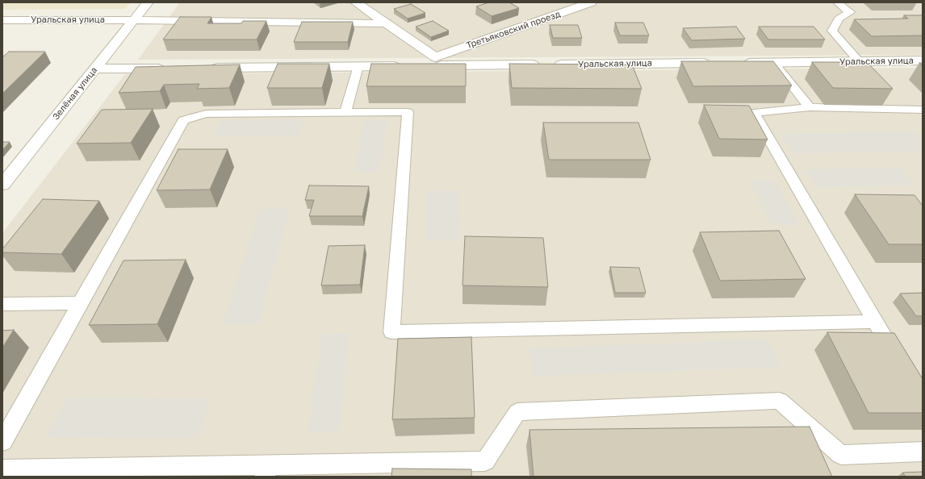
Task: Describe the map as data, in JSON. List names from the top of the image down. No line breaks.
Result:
{"streets":{"street":["Уральская улица","Третьяковский проезд","Зелёная улица"]},"crossings":[["Уральская улица","Третьяковский проезд"],["Уральская улица","Зелёная улица"]]}
